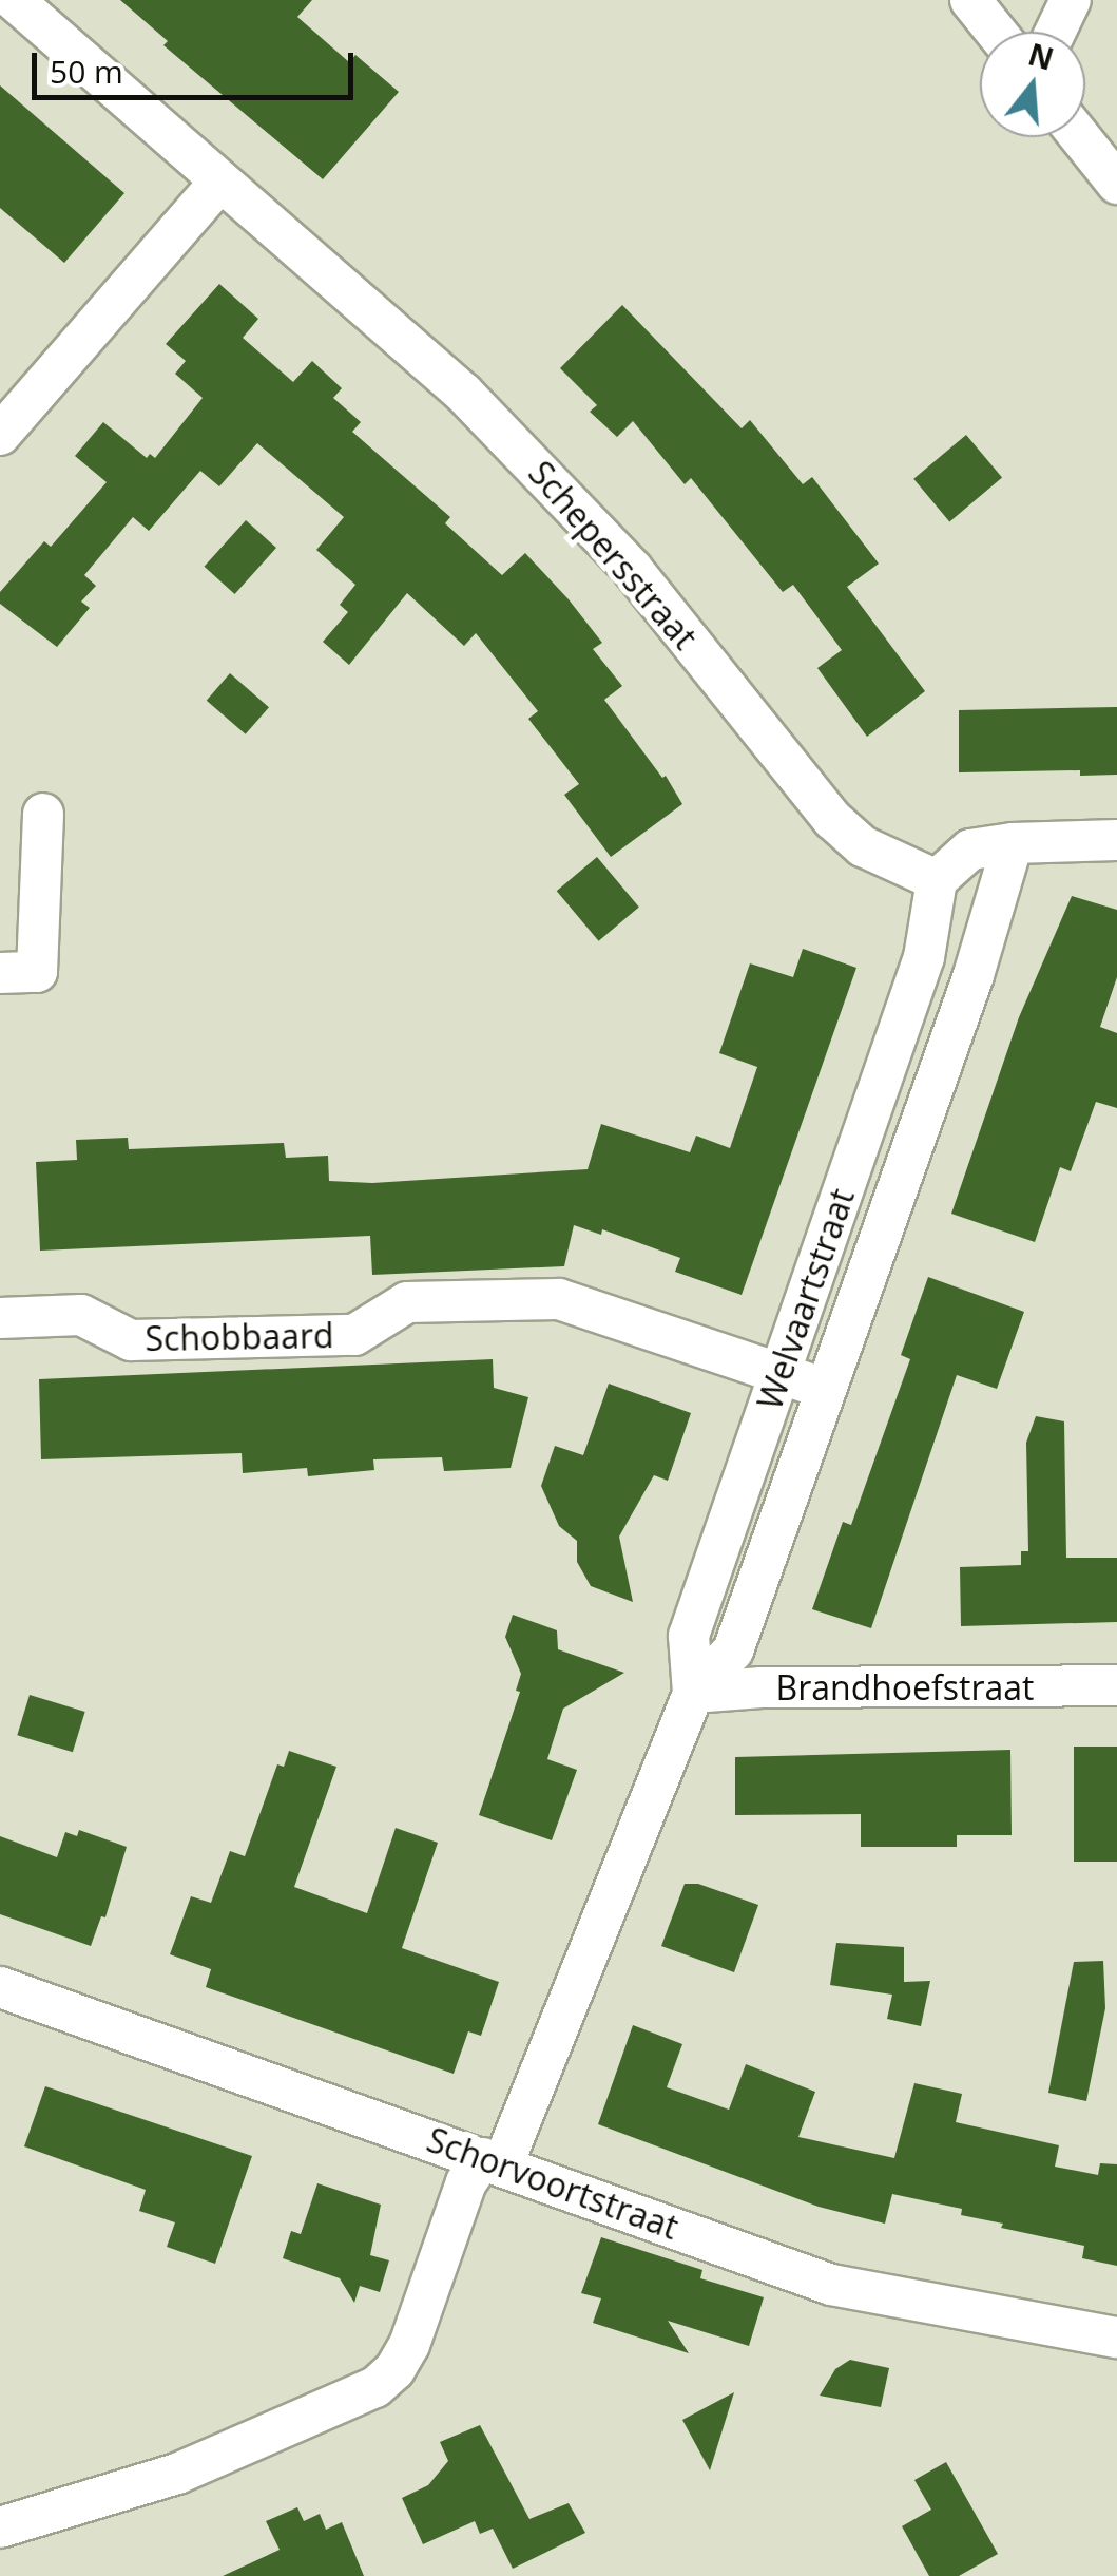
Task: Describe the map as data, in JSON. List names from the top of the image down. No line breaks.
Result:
{"streets":{"street":["Schepersstraat","Welvaartstraat","Schobbaard","Brandhoefstraat","Schorvoortstraat"]},"crossings":[["Welvaartstraat","Schobbaard"],["Welvaartstraat","Brandhoefstraat"],["Welvaartstraat","Schorvoortstraat"]],"scale_bar":"50 m","north":"top"}
